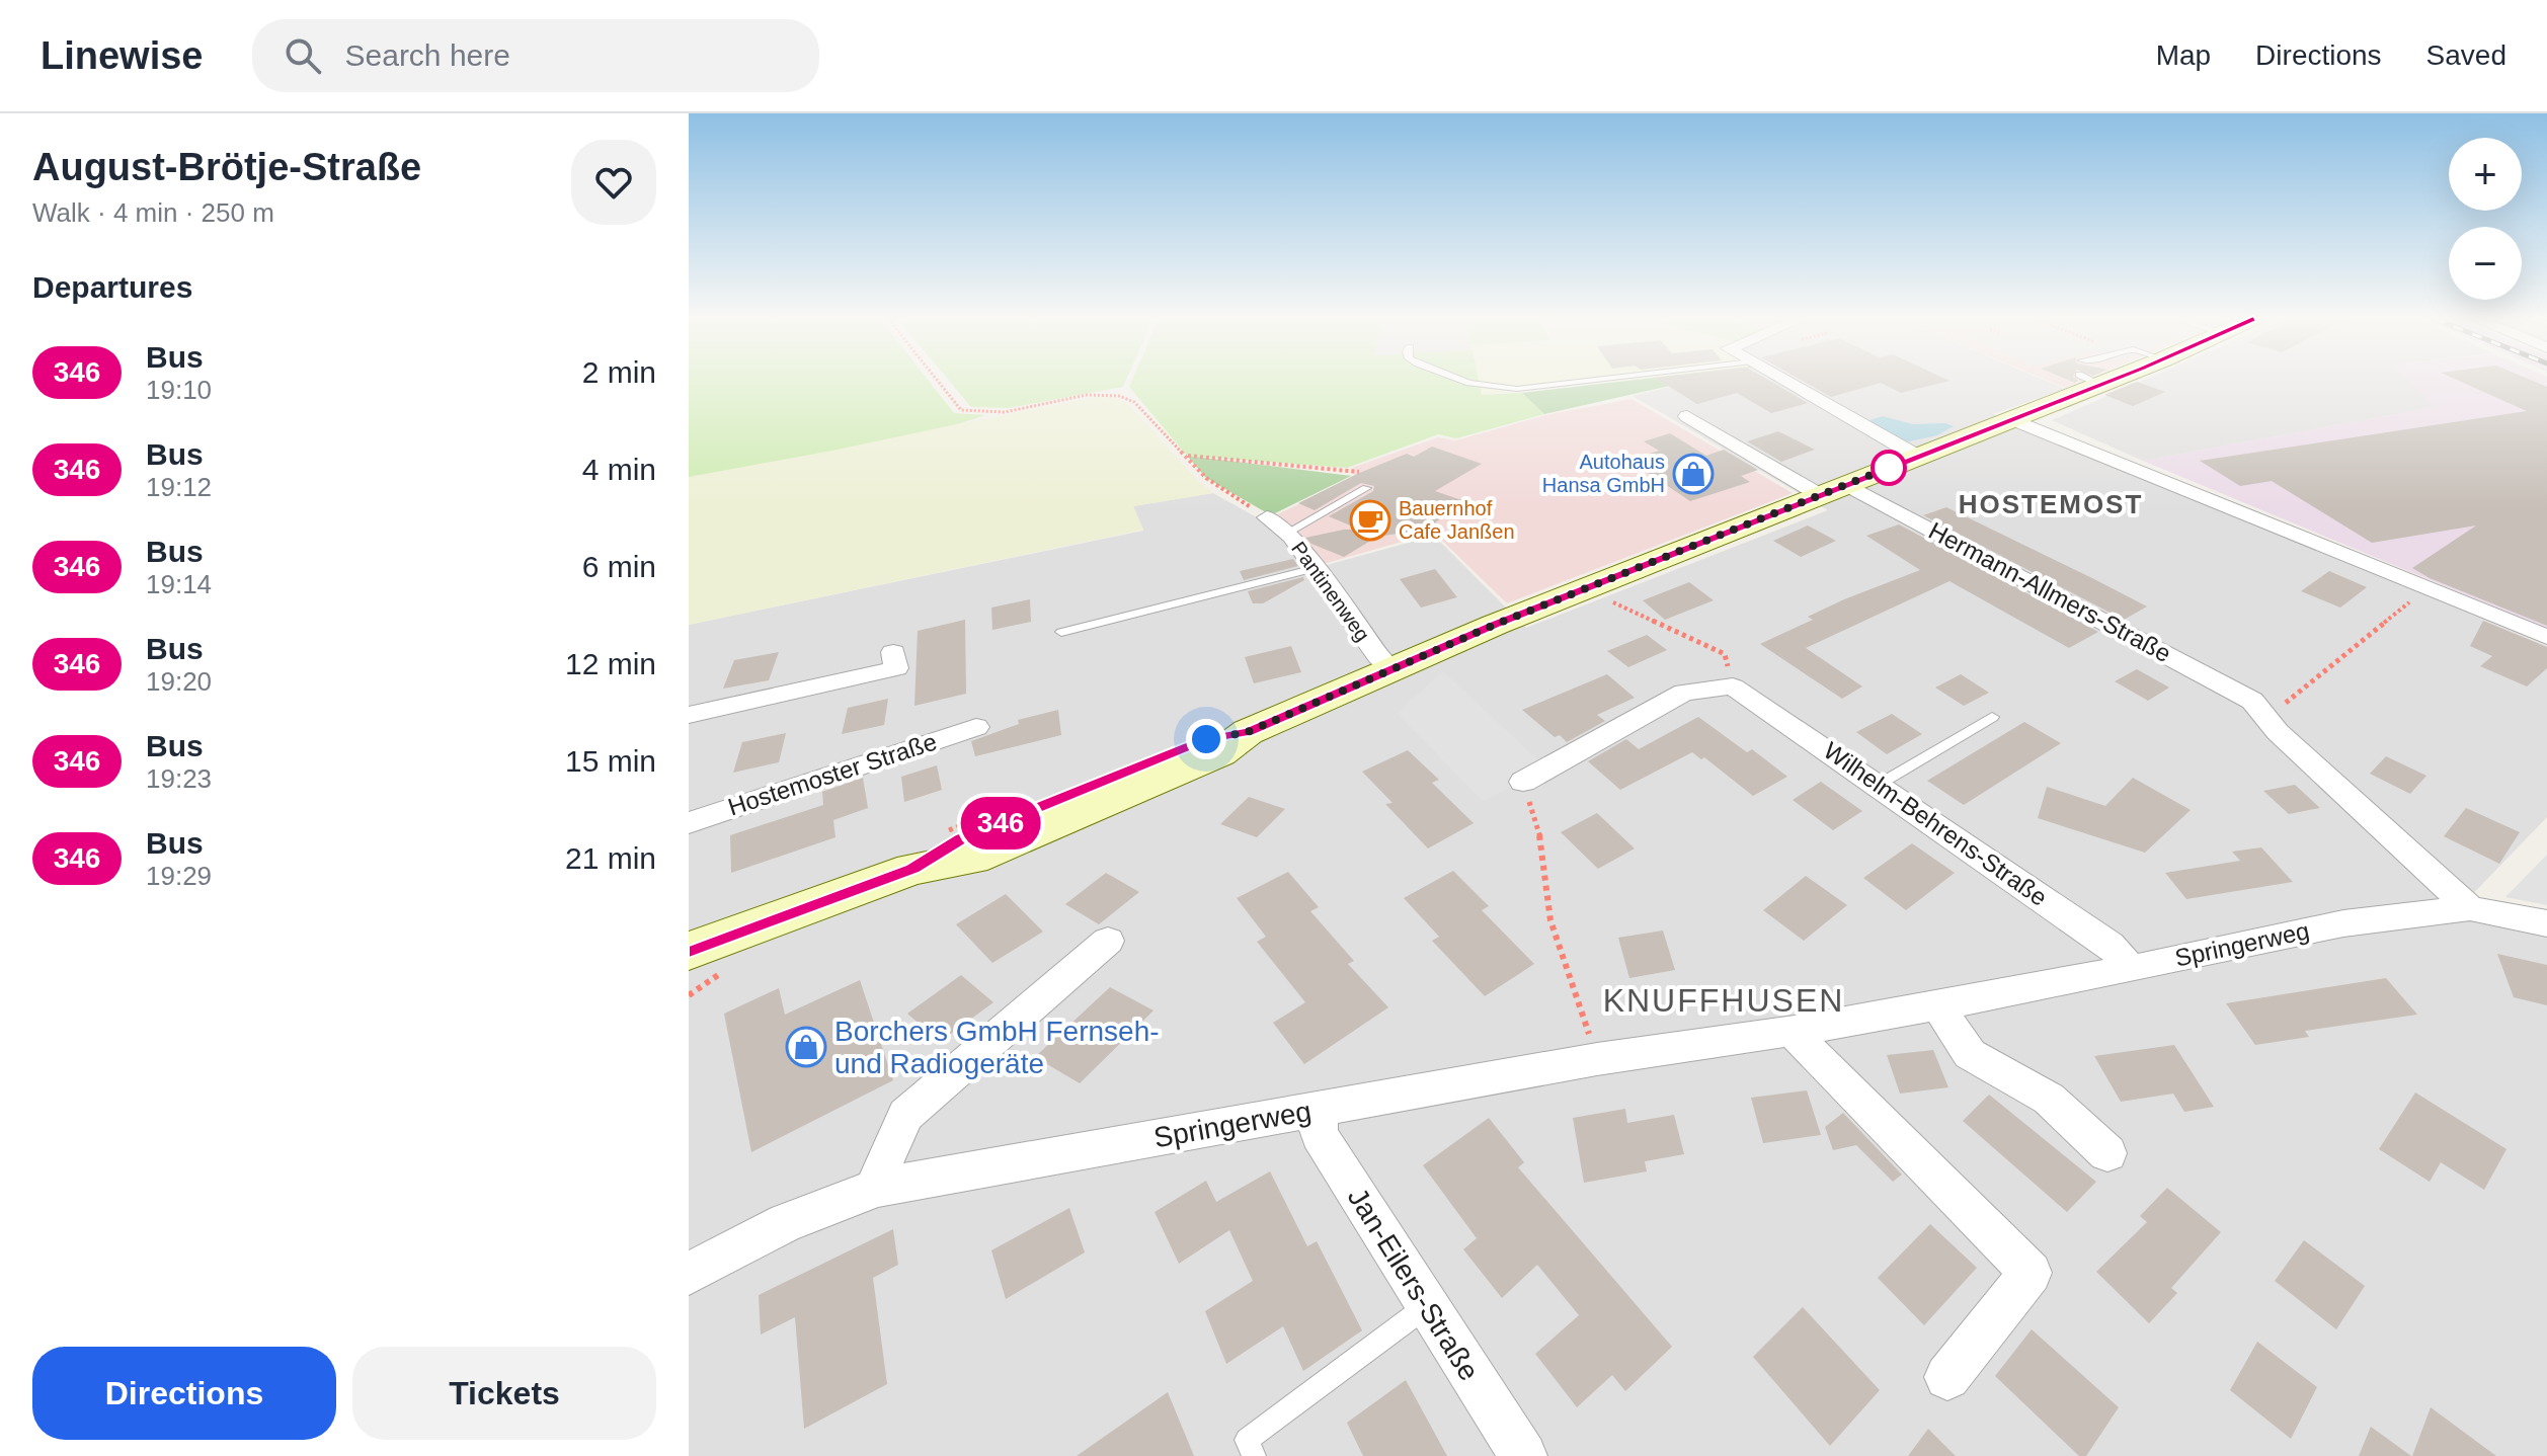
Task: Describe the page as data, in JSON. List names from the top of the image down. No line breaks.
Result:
{"streets":{"street":["Pantinenweg","Hermann-Allmers-Straße","Hostemoster Straße","Wilhelm-Behrens-Straße","Springerweg","Jan-Eilers-Straße"]},"crossings":[["Hermann-Allmers-Straße","Springerweg"],["Wilhelm-Behrens-Straße","Springerweg"],["Springerweg","Jan-Eilers-Straße"]],"districts":["HOSTEMOST","KNUFFHUSEN"],"places":{"shop":["Autohaus Hansa GmbH","Borchers GmbH Fernseh- und Radiogeräte"],"cafe":["Bauernhof Cafe Janßen"]},"lines":["bus line 346"],"page":{"header":"Linewise","search":"Search here","nav":["Map","Directions","Saved"],"heading":[["August-Brötje-Straße","Walk · 4 min · 250 m"],"Departures"],"on_map":"346","map_buttons":["+","−"],"list":[{"mark":"346","name":"Bus","note":"19:10","value":"2 min"},{"mark":"346","name":"Bus","note":"19:12","value":"4 min"},{"mark":"346","name":"Bus","note":"19:14","value":"6 min"},{"mark":"346","name":"Bus","note":"19:20","value":"12 min"},{"mark":"346","name":"Bus","note":"19:23","value":"15 min"},{"mark":"346","name":"Bus","note":"19:29","value":"21 min"}],"buttons":["Directions","Tickets"]}}
